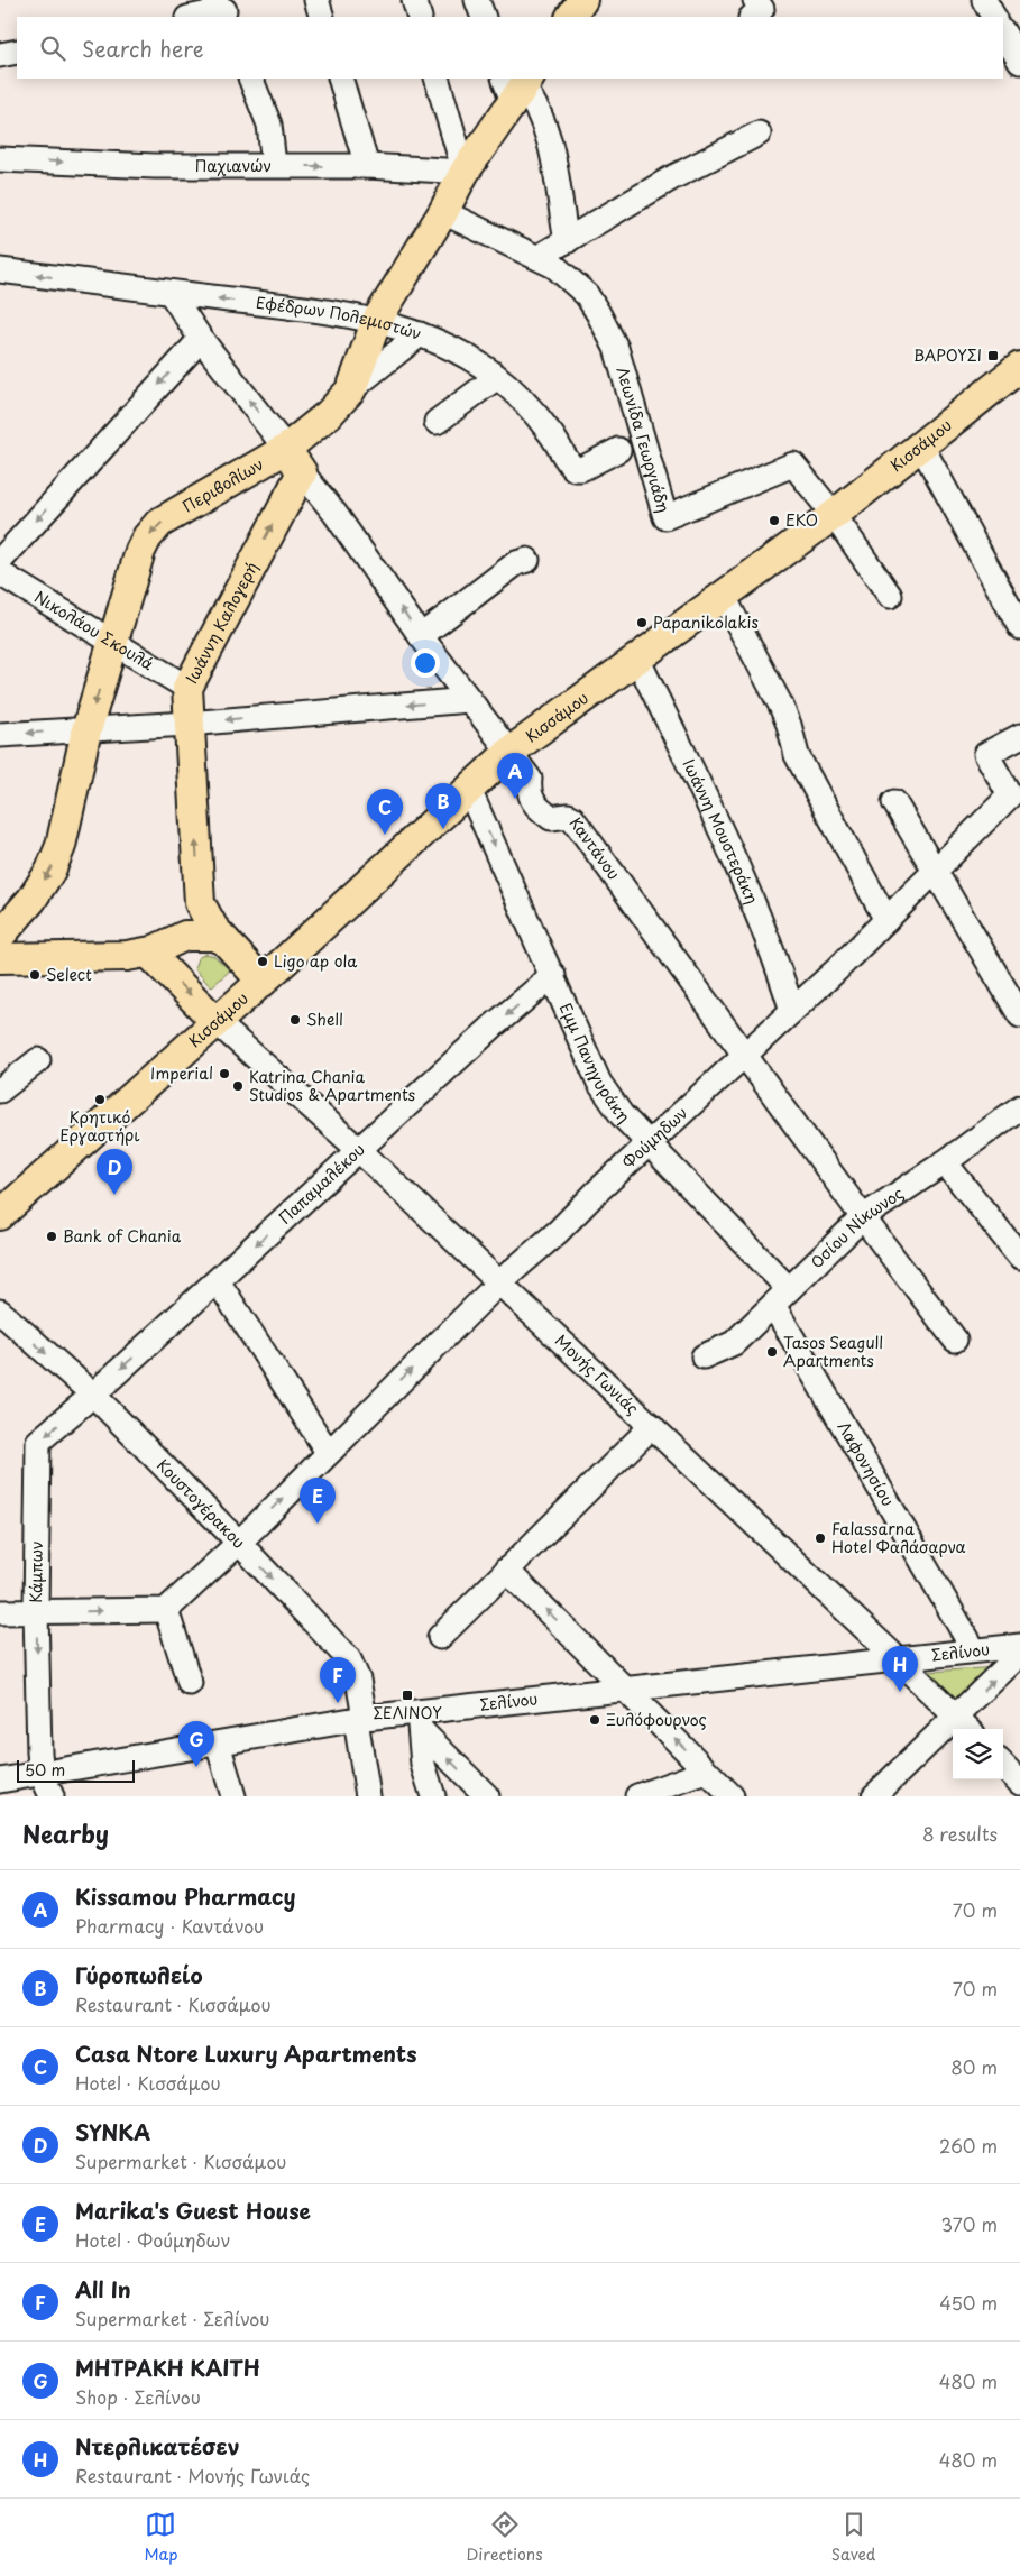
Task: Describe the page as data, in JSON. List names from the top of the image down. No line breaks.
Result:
{"streets":{"main road":["Κισσάμου","Περιβολίων","Ιωάννη Καλογερή"],"street":["Παχιανών","Εφέδρων Πολεμιστών","Λεωνίδα Γεωργιάδη","Νικολάου Σκουλά","Ιωάννη Μουστεράκη","Καντάνου","Εμμ Πανηγυράκη","Φούμηδων","Παπαμαλέκου","Οσίου Νίκωνος","Μονής Γωνιάς","Λαφονησίου","Κουστογέρακου","Κάμπων","Σελίνου"]},"crossings":[["Παχιανών","Περιβολίων"],["Εφέδρων Πολεμιστών","Περιβολίων"],["Εφέδρων Πολεμιστών","Καντάνου"],["Λεωνίδα Γεωργιάδη","Κισσάμου"],["Λεωνίδα Γεωργιάδη","Περιβολίων"],["Κισσάμου","Ιωάννη Καλογερή"],["Κισσάμου","Ιωάννη Μουστεράκη"],["Κισσάμου","Καντάνου"],["Κισσάμου","Εμμ Πανηγυράκη"],["Κισσάμου","Μονής Γωνιάς"],["Περιβολίων","Ιωάννη Καλογερή"],["Περιβολίων","Νικολάου Σκουλά"],["Περιβολίων","Καντάνου"],["Ιωάννη Καλογερή","Νικολάου Σκουλά"],["Ιωάννη Καλογερή","Καντάνου"],["Ιωάννη Μουστεράκη","Φούμηδων"],["Καντάνου","Φούμηδων"],["Καντάνου","Οσίου Νίκωνος"],["Εμμ Πανηγυράκη","Φούμηδων"],["Εμμ Πανηγυράκη","Παπαμαλέκου"],["Εμμ Πανηγυράκη","Οσίου Νίκωνος"],["Εμμ Πανηγυράκη","Λαφονησίου"],["Φούμηδων","Μονής Γωνιάς"],["Φούμηδων","Κουστογέρακου"],["Παπαμαλέκου","Μονής Γωνιάς"],["Παπαμαλέκου","Κουστογέρακου"],["Παπαμαλέκου","Κάμπων"],["Οσίου Νίκωνος","Λαφονησίου"],["Μονής Γωνιάς","Σελίνου"],["Λαφονησίου","Σελίνου"],["Κουστογέρακου","Κάμπων"],["Κουστογέρακου","Σελίνου"],["Κάμπων","Σελίνου"]],"one_way":["Παχιανών","Εφέδρων Πολεμιστών","Περιβολίων","Ιωάννη Καλογερή","Παπαμαλέκου","Κάμπων"],"places":{"transit":["ΒΑΡΟΥΣΙ","ΣΕΛΙΝΟΥ"],"other":["EKO","Papanikolakis","Ligo ap ola","Select","Shell","Imperial","Katrina Chania Studios & Apartments","Κρητικό Εργαστήρι","Bank of Chania","Tasos Seagull Apartments","Falassarna Hotel Φαλάσαρνα","Ξυλόφουρνος"]},"scale_bar":"50 m","page":{"search":"Search here","pins":["A","B","C","D","E","H","F","G"],"scale":"50 m","heading":["Nearby","8 results"],"list":[{"mark":"A","name":"Kissamou Pharmacy","note":"Pharmacy · Καντάνου","value":"70 m"},{"mark":"B","name":"Γύροπωλείο","note":"Restaurant · Κισσάμου","value":"70 m"},{"mark":"C","name":"Casa Ntore Luxury Apartments","note":"Hotel · Κισσάμου","value":"80 m"},{"mark":"D","name":"SYNKA","note":"Supermarket · Κισσάμου","value":"260 m"},{"mark":"E","name":"Marika's Guest House","note":"Hotel · Φούμηδων","value":"370 m"},{"mark":"F","name":"All In","note":"Supermarket · Σελίνου","value":"450 m"},{"mark":"G","name":"ΜΗΤΡΑΚΗ ΚΑΙΤΗ","note":"Shop · Σελίνου","value":"480 m"},{"mark":"H","name":"Ντερλικατέσεν","note":"Restaurant · Μονής Γωνιάς","value":"480 m"}],"nav":["Map","Directions","Saved"]}}
